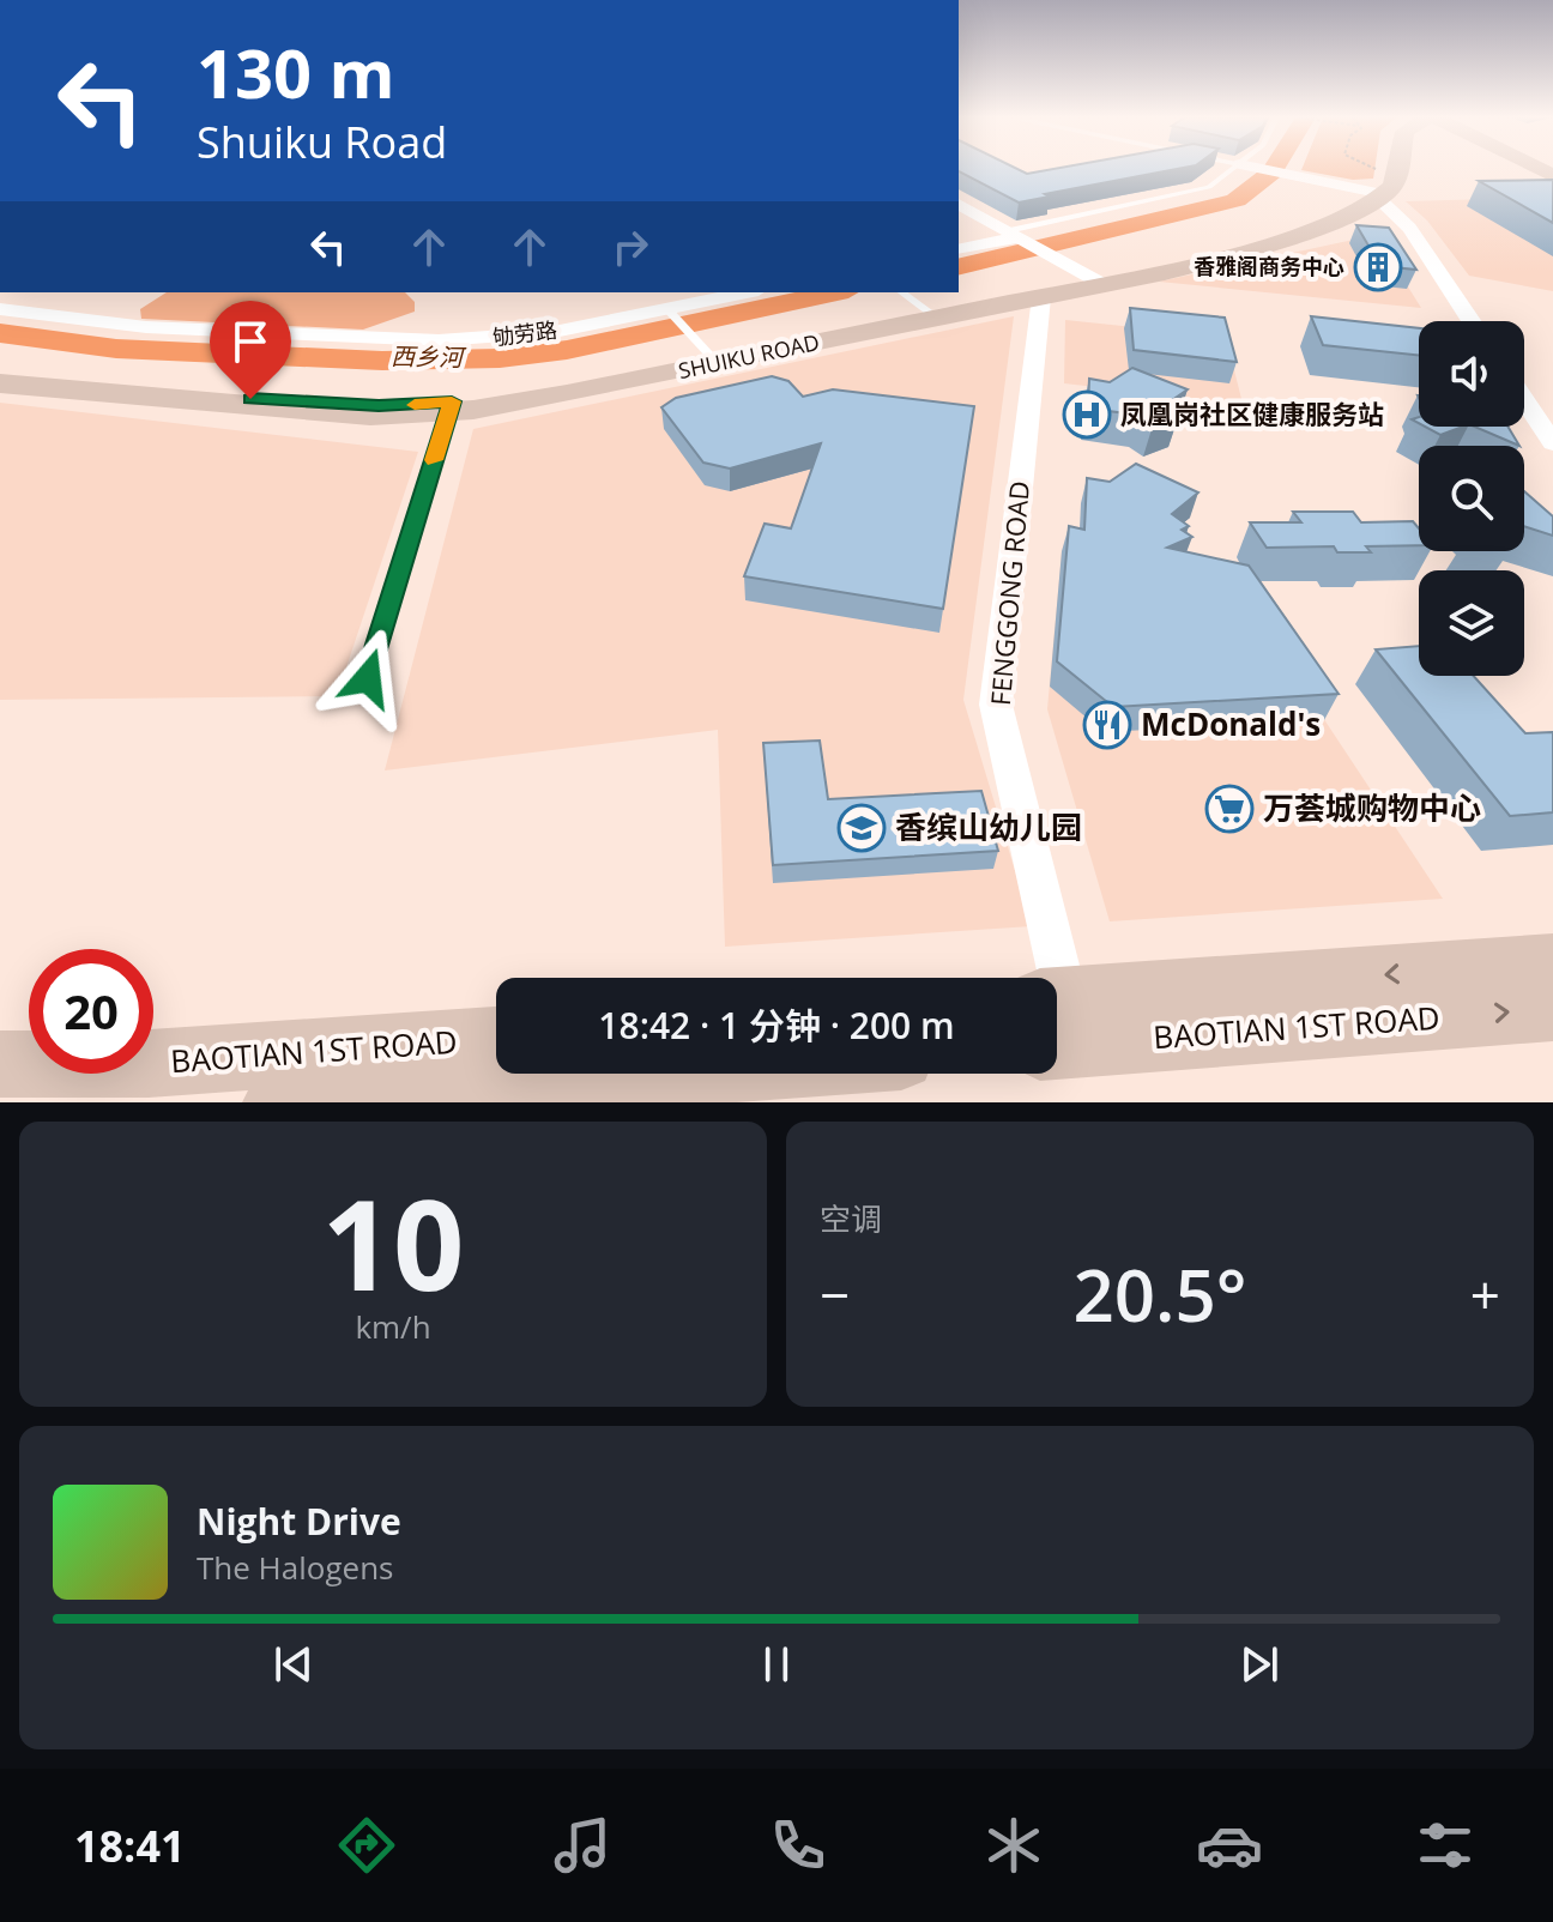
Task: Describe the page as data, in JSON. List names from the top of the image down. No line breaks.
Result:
{"streets":{"main road":["SHUIKU ROAD","BAOTIAN 1ST ROAD"],"street":["劬劳路","FENGGONG ROAD"]},"crossings":[["SHUIKU ROAD","FENGGONG ROAD"]],"water":["西乡河"],"places":{"building":["香雅阁商务中心"],"hospital":["凤凰岗社区健康服务站"],"restaurant":["McDonald's"],"supermarket":["万荟城购物中心"],"school or university":["香缤山幼儿园"]},"page":{"turn":["130 m","Shuiku Road"],"limit":"20","trip":"18:42 · 1 分钟 · 200 m","tile":[["10","km/h"],"空调"],"heat":["−","20.5°","+"],"song":["Night Drive","The Halogens"],"tabs":"18:41"}}
